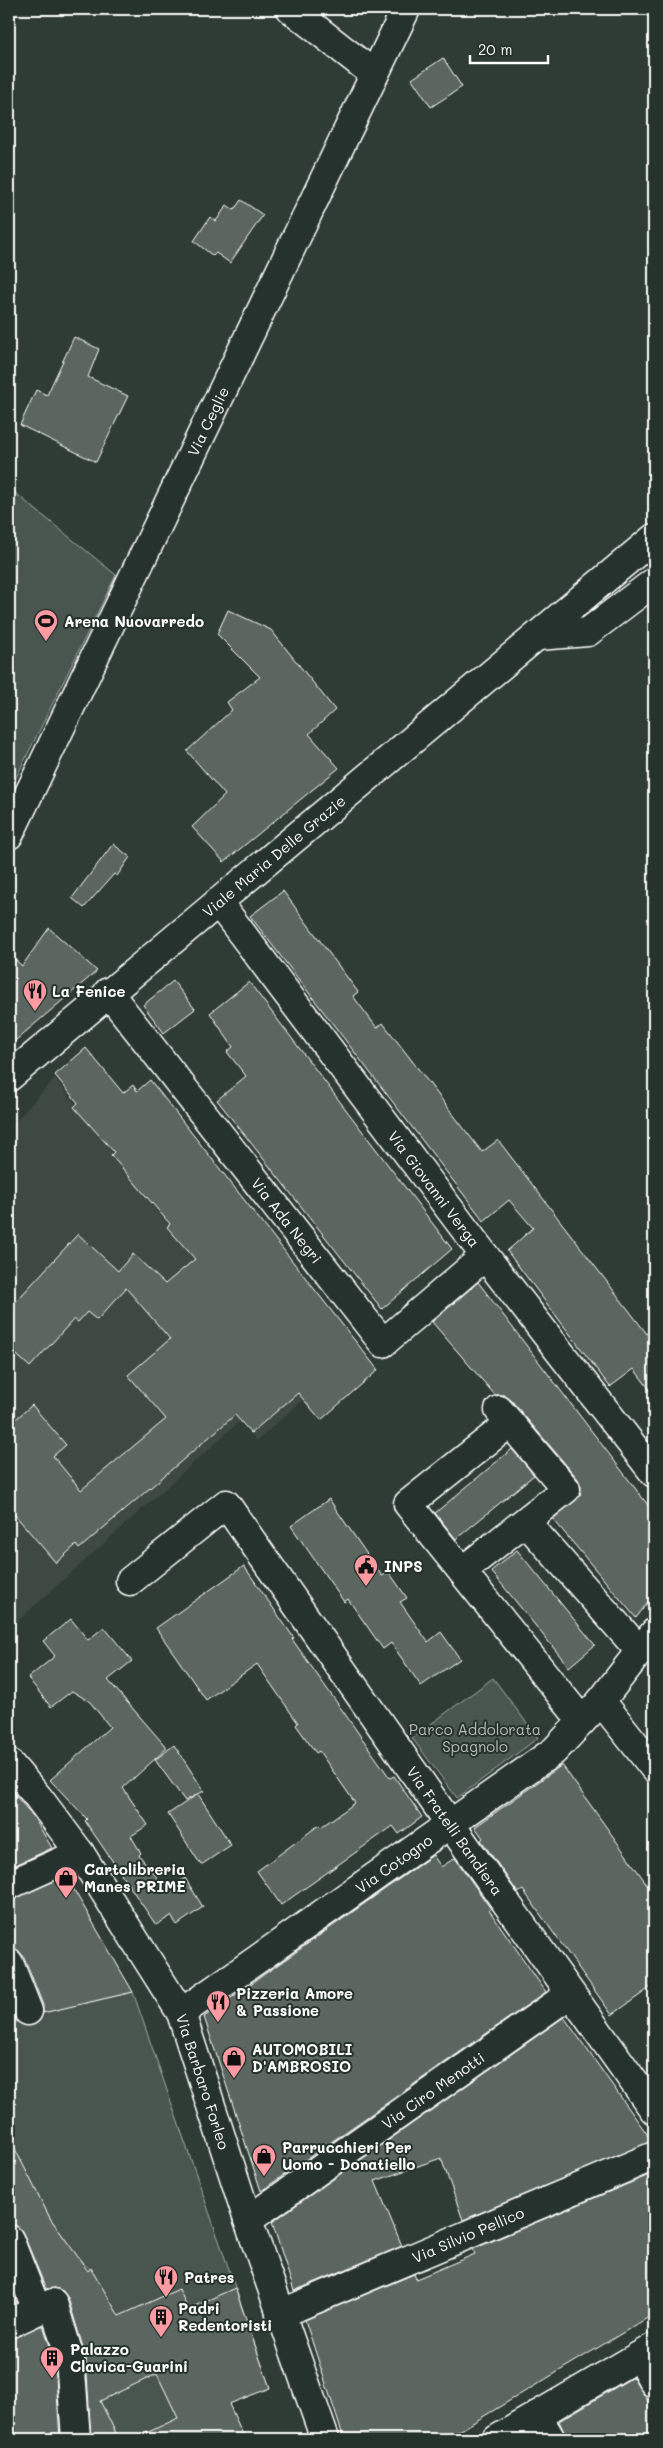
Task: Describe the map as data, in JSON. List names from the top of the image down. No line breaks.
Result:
{"streets":{"street":["Via Ceglie","Viale Maria Delle Grazie","Via Giovanni Verga","Via Ada Negri","Via Fratelli Bandiera","Via Cotogno","Via Barbaro Forleo","Via Ciro Menotti","Via Silvio Pellico"]},"crossings":[["Viale Maria Delle Grazie","Via Giovanni Verga"],["Viale Maria Delle Grazie","Via Ada Negri"],["Via Giovanni Verga","Via Ada Negri"],["Via Fratelli Bandiera","Via Cotogno"],["Via Fratelli Bandiera","Via Ciro Menotti"],["Via Cotogno","Via Barbaro Forleo"],["Via Barbaro Forleo","Via Ciro Menotti"],["Via Barbaro Forleo","Via Silvio Pellico"]],"parks":["Parco Addolorata Spagnolo"],"places":{"sports":["Arena Nuovarredo"],"restaurant":["La Fenice","Pizzeria Amore & Passione","Patres"],"public building":["INPS"],"shop":["Cartolibreria Manes PRIME","AUTOMOBILI D'AMBROSIO","Parrucchieri Per Uomo - Donatiello"],"building":["Padri Redentoristi","Palazzo Clavica-Guarini"]},"scale_bar":"20 m"}
